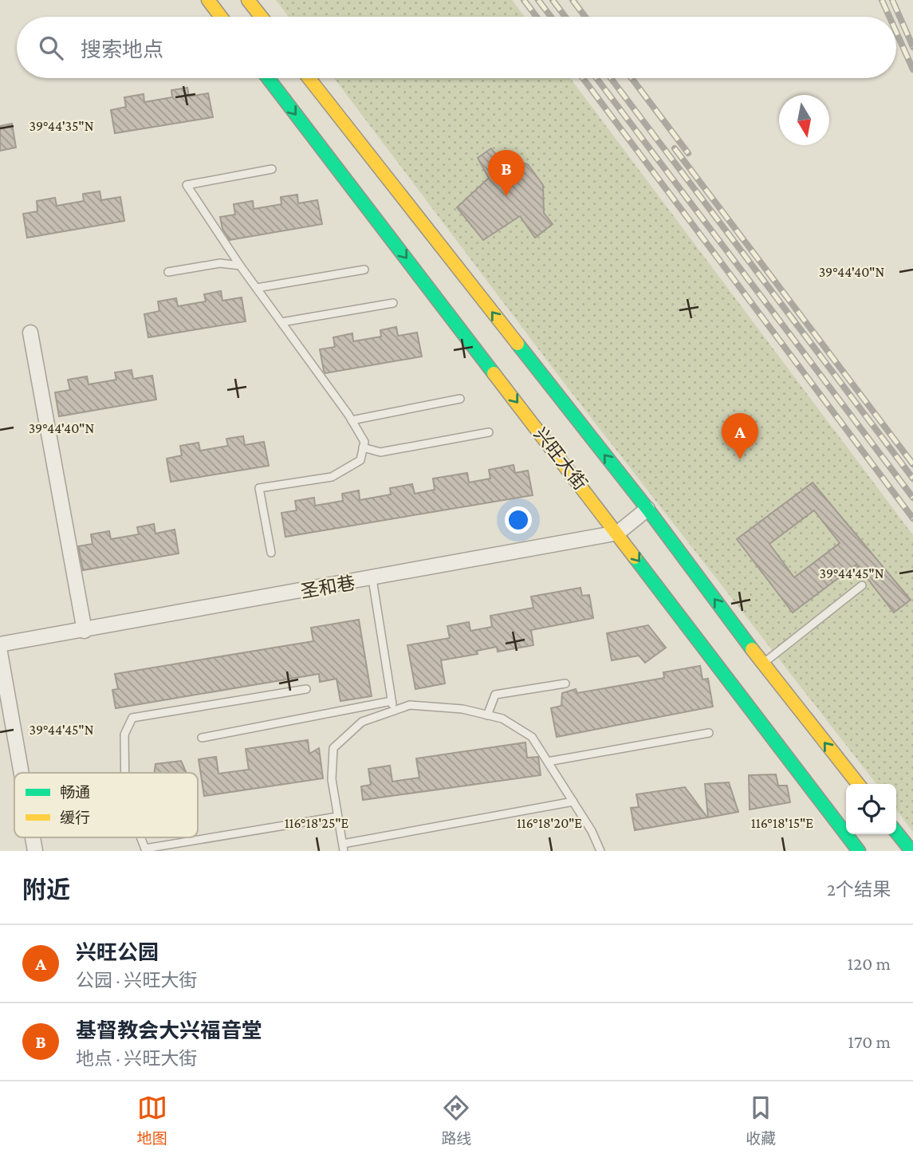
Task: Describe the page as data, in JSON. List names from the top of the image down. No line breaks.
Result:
{"streets":{"main road":["兴旺大街"],"street":["圣和巷"]},"crossings":[["兴旺大街","圣和巷"]],"legend":["畅通","缓行"],"north":"bottom","page":{"search":"搜索地点","pins":["B","A"],"heading":["附近","2个结果"],"list":[{"mark":"A","name":"兴旺公园","note":"公园 · 兴旺大街","value":"120 m"},{"mark":"B","name":"基督教会大兴福音堂","note":"地点 · 兴旺大街","value":"170 m"}],"nav":["地图","路线","收藏"]},"coordinates":["39°44'35\"N","39°44'40\"N","39°44'45\"N","116°18'25\"E","116°18'20\"E","116°18'15\"E"]}
